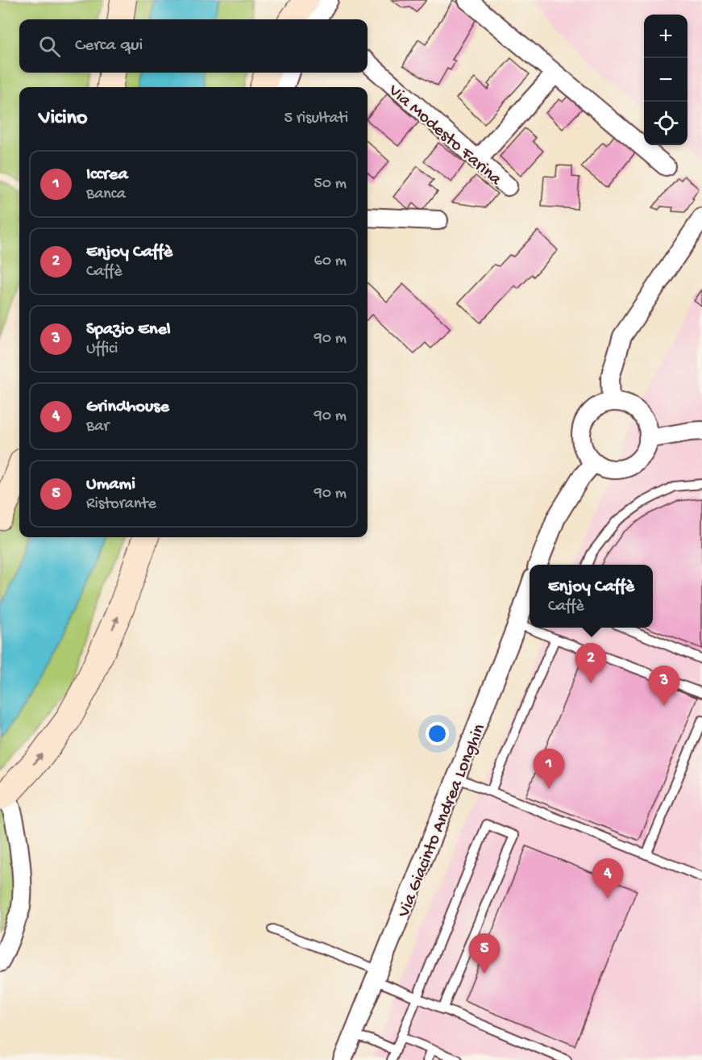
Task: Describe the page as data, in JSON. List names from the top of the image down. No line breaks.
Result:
{"streets":{"street":["Via Modesto Farina","Via Giacinto Andrea Longhin"]},"page":{"map_buttons":["+","−"],"search":"Cerca qui","heading":["Vicino","5 risultati"],"list":[{"mark":"1","name":"Iccrea","note":"Banca","value":"50 m"},{"mark":"2","name":"Enjoy Caffè","note":"Caffè","value":"60 m"},{"mark":"3","name":"Spazio Enel","note":"Uffici","value":"90 m"},{"mark":"4","name":"Grindhouse","note":"Bar","value":"90 m"},{"mark":"5","name":"Umami","note":"Ristorante","value":"90 m"}],"popup":["Enjoy Caffè","Caffè"],"pins":["2","3","1","4","5"]}}
